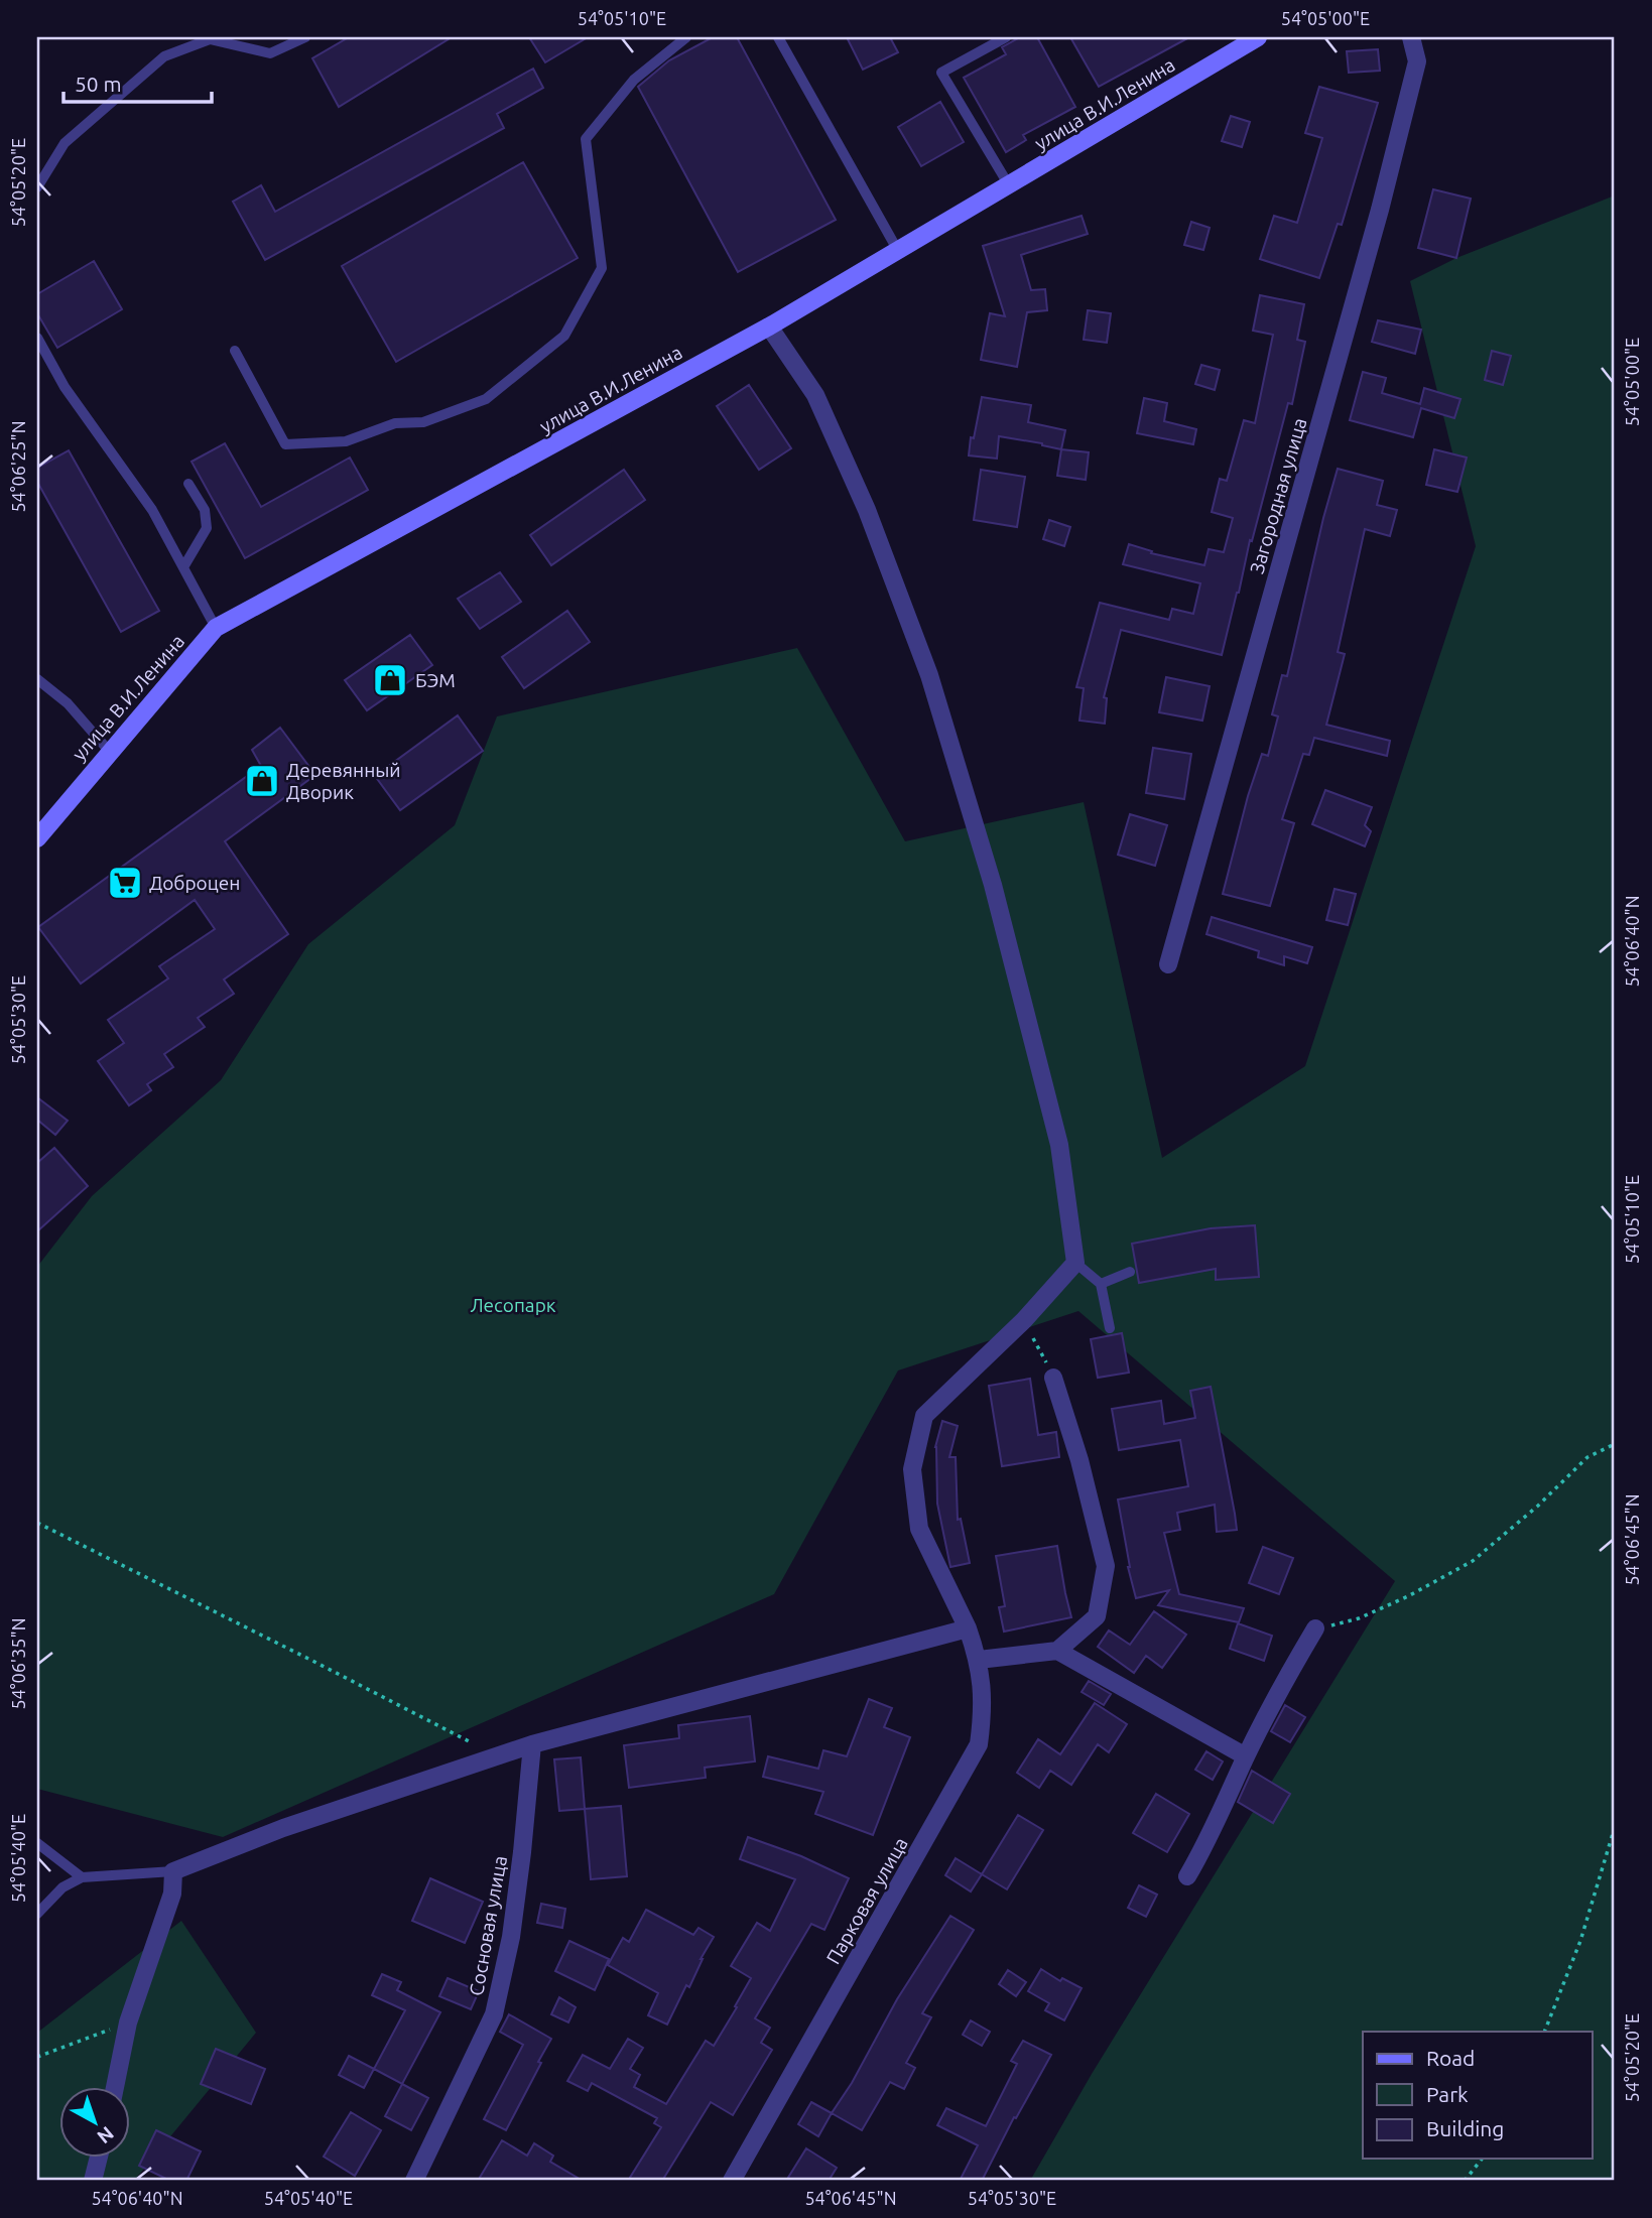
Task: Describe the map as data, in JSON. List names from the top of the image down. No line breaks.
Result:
{"streets":{"main road":["улица В.И.Ленина"],"street":["Загородная улица","Парковая улица","Сосновая улица"]},"parks":["Лесопарк"],"places":{"shop":["БЭМ","Деревянный Дворик"],"supermarket":["Доброцен"]},"legend":["Road","Park","Building"],"scale_bar":"50 m","north":"bottom right","coordinates":["54°05'10\"E","54°05'00\"E","54°05'20\"E","54°06'25\"N","54°06'40\"N","54°05'30\"E","54°06'45\"N","54°06'35\"N","54°05'40\"E"]}
